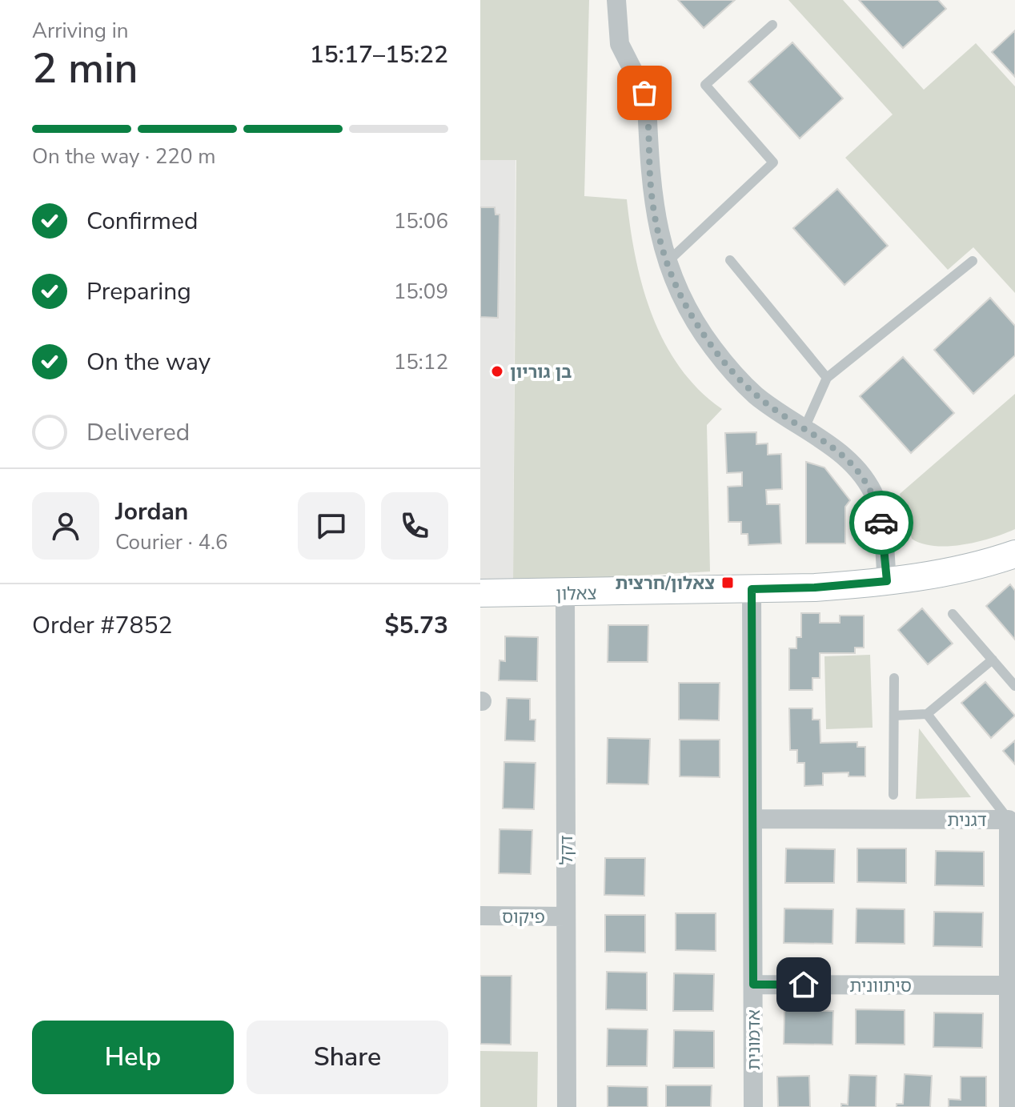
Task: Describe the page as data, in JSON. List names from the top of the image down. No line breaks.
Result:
{"streets":{"street":["צאלון","דגנית","דקל","פיקוס","סיתוונית","אדמונית"]},"crossings":[["צאלון","דקל"],["צאלון","אדמונית"],["דגנית","סיתוונית"],["דגנית","אדמונית"],["דקל","פיקוס"],["סיתוונית","אדמונית"]],"places":{"other":["בן גוריון"],"transit":["צאלון/חרצית"]},"page":{"heading":["2 min","Arriving in","15:17–15:22"],"panel":["Jordan","Courier · 4.6","Order #7852","$5.73"],"bar":"On the way · 220 m","list":[["Confirmed","15:06"],["Preparing","15:09"],["On the way","15:12"],"Delivered"],"buttons":["Help","Share"]}}
